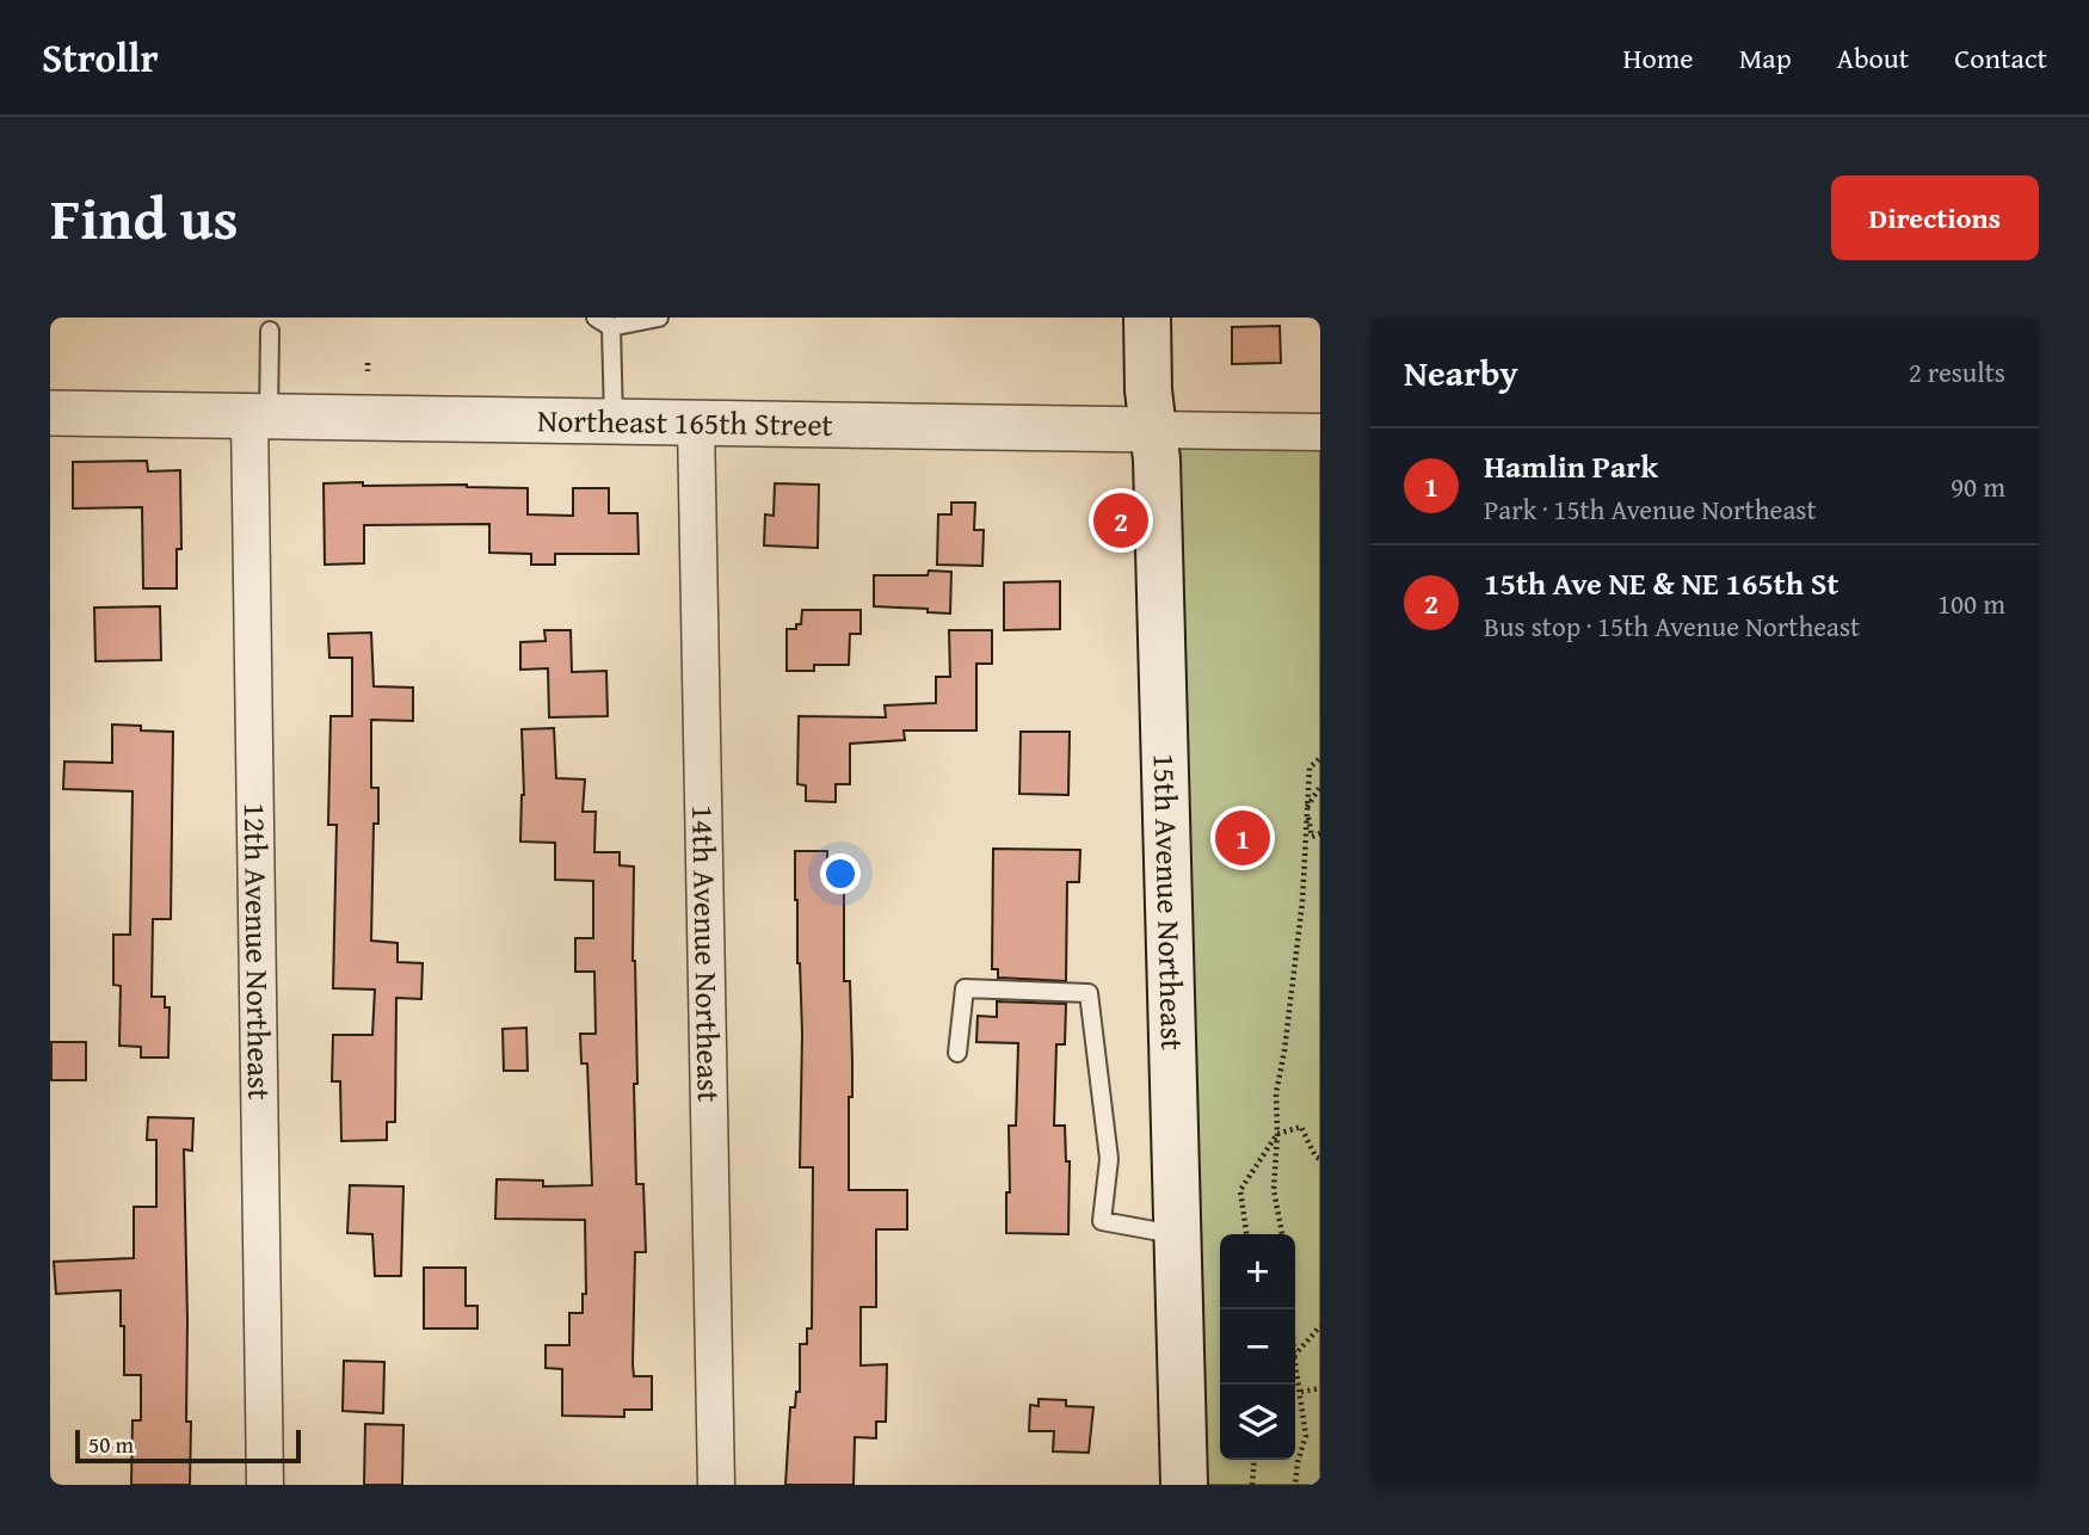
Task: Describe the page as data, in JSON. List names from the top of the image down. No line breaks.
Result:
{"streets":{"main road":["15th Avenue Northeast"],"street":["Northeast 165th Street","12th Avenue Northeast","14th Avenue Northeast"]},"crossings":[["Northeast 165th Street","15th Avenue Northeast"],["Northeast 165th Street","12th Avenue Northeast"],["Northeast 165th Street","14th Avenue Northeast"]],"scale_bar":"50 m","page":{"header":"Strollr","nav":["Home","Map","About","Contact"],"title":"Find us","buttons":"Directions","heading":["Nearby","2 results"],"list":[{"mark":"1","name":"Hamlin Park","note":"Park · 15th Avenue Northeast","value":"90 m"},{"mark":"2","name":"15th Ave NE & NE 165th St","note":"Bus stop · 15th Avenue Northeast","value":"100 m"}],"pins":["2","1"],"map_buttons":["+","−"],"scale":"50 m"}}
